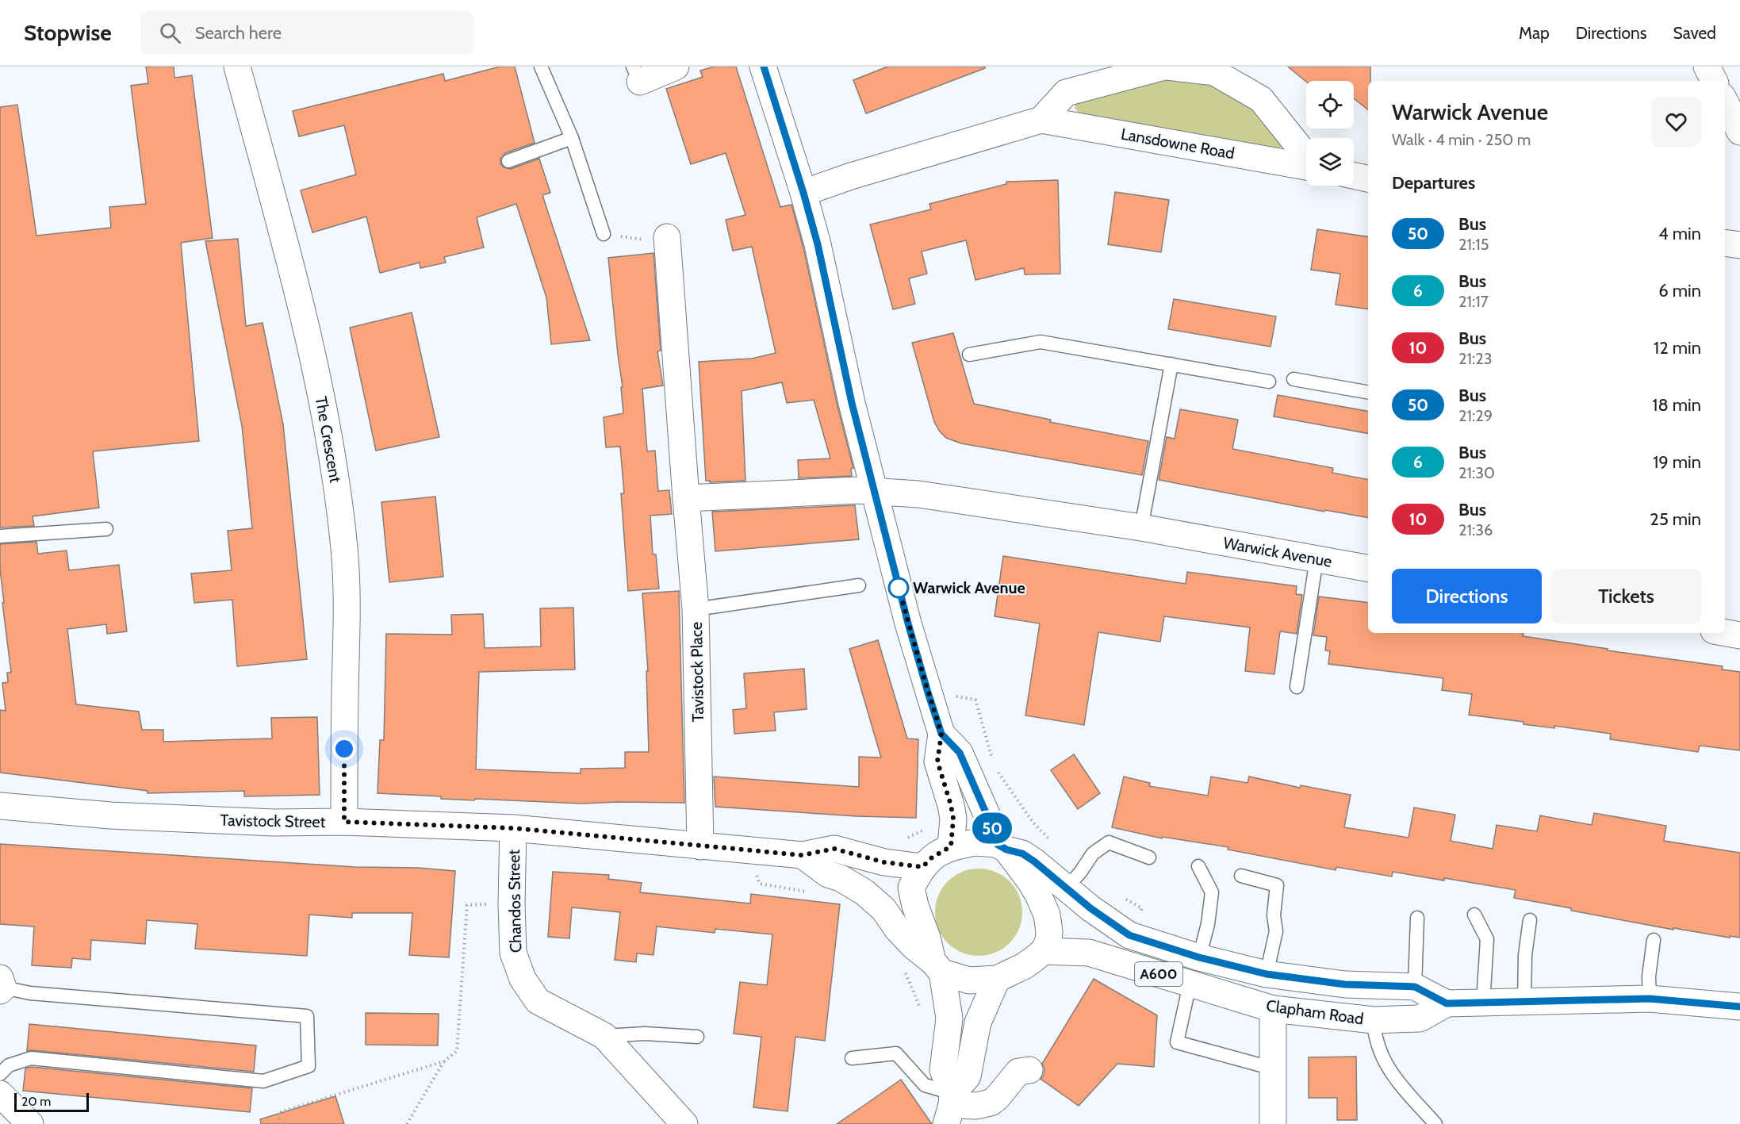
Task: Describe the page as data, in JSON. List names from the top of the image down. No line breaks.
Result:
{"streets":{"street":["Lansdowne Road","The Crescent","Warwick Avenue","Tavistock Place","Tavistock Street","Chandos Street","A600","Clapham Road"]},"crossings":[["The Crescent","Tavistock Street"],["Tavistock Place","Tavistock Street"],["Tavistock Street","Chandos Street"],["Tavistock Street","A600"],["Tavistock Street","Clapham Road"],["A600","Clapham Road"]],"places":["Warwick Avenue"],"lines":["bus line 50"],"scale_bar":"20 m","page":{"header":"Stopwise","search":"Search here","nav":["Map","Directions","Saved"],"on_map":"50","heading":[["Warwick Avenue","Walk · 4 min · 250 m"],"Departures"],"list":[{"mark":"50","name":"Bus","note":"21:15","value":"4 min"},{"mark":"6","name":"Bus","note":"21:17","value":"6 min"},{"mark":"10","name":"Bus","note":"21:23","value":"12 min"},{"mark":"50","name":"Bus","note":"21:29","value":"18 min"},{"mark":"6","name":"Bus","note":"21:30","value":"19 min"},{"mark":"10","name":"Bus","note":"21:36","value":"25 min"}],"buttons":["Directions","Tickets"],"scale":"20 m"}}
